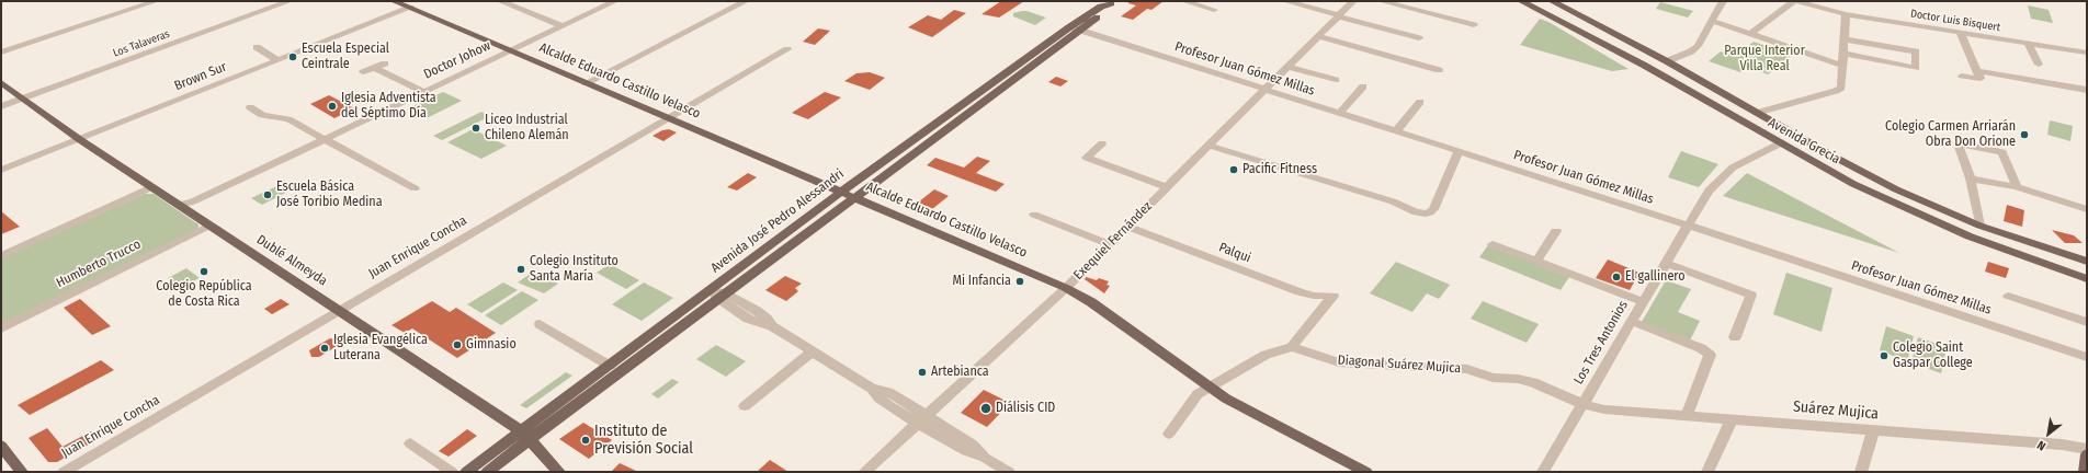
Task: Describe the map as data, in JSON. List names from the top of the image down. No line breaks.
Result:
{"streets":{"main road":["Alcalde Eduardo Castillo Velasco","Avenida Grecia","Avenida José Pedro Alessandri","Dublé Almeyda"],"street":["Doctor Luis Bisquert","Los Talaveras","Doctor Johow","Profesor Juan Gómez Millas","Brown Sur","Exequiel Fernández","Juan Enrique Concha","Palqui","Humberto Trucco","Los Tres Antonios","Diagonal Suárez Mujica","Suárez Mujica"]},"crossings":[["Los Talaveras","Dublé Almeyda"],["Doctor Johow","Alcalde Eduardo Castillo Velasco"],["Doctor Johow","Dublé Almeyda"],["Profesor Juan Gómez Millas","Avenida José Pedro Alessandri"],["Profesor Juan Gómez Millas","Exequiel Fernández"],["Profesor Juan Gómez Millas","Los Tres Antonios"],["Brown Sur","Alcalde Eduardo Castillo Velasco"],["Brown Sur","Dublé Almeyda"],["Alcalde Eduardo Castillo Velasco","Avenida José Pedro Alessandri"],["Alcalde Eduardo Castillo Velasco","Exequiel Fernández"],["Alcalde Eduardo Castillo Velasco","Juan Enrique Concha"],["Avenida Grecia","Los Tres Antonios"],["Avenida José Pedro Alessandri","Dublé Almeyda"],["Exequiel Fernández","Palqui"],["Juan Enrique Concha","Dublé Almeyda"],["Palqui","Diagonal Suárez Mujica"],["Dublé Almeyda","Humberto Trucco"],["Los Tres Antonios","Diagonal Suárez Mujica"],["Los Tres Antonios","Suárez Mujica"],["Diagonal Suárez Mujica","Suárez Mujica"]],"parks":["Parque Interior Villa Real"],"places":["Escuela Especial Ceintrale","Iglesia Adventista del Séptimo Día","Liceo Industrial Chileno Alemán","Colegio Carmen Arriarán Obra Don Orione","Pacific Fitness","Escuela Básica José Toribio Medina","Colegio Instituto Santa María","Colegio República de Costa Rica","El gallinero","Mi Infancia","Gimnasio","Iglesia Evangélica Luterana","Colegio Saint Gaspar College","Artebianca","Diálisis CID","Instituto de Previsión Social"],"north":"bottom left"}
